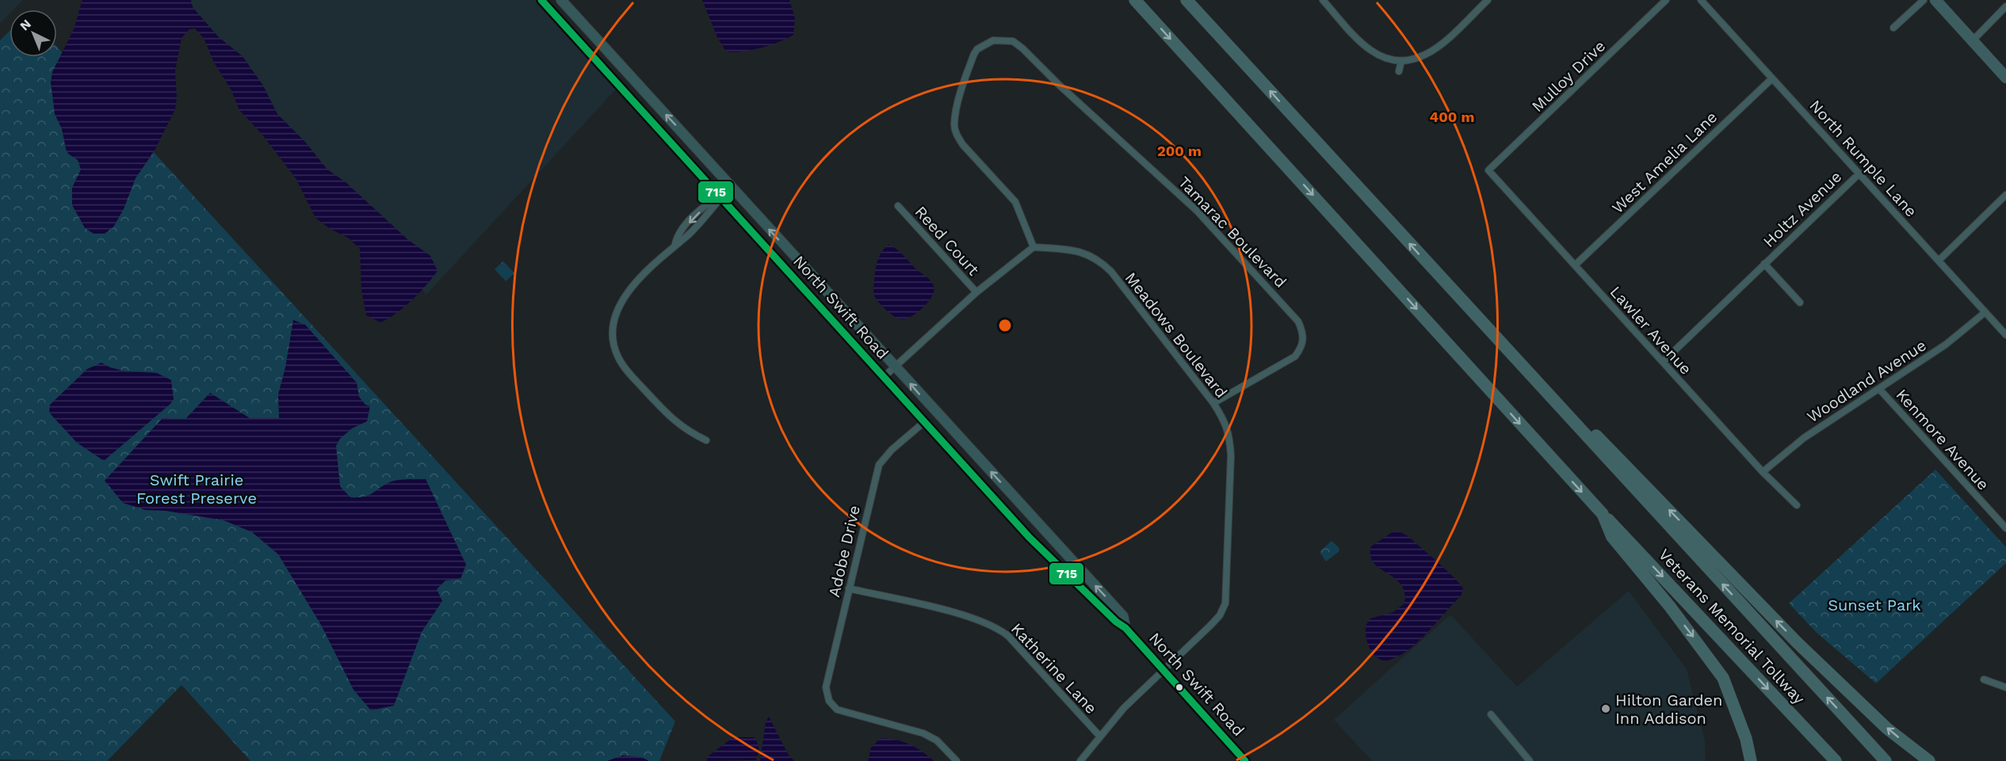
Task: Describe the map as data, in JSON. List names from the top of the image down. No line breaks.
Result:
{"streets":{"highway":["Veterans Memorial Tollway"],"street":["Mulloy Drive","North Rumple Lane","West Amelia Lane","Holtz Avenue","Tamarac Boulevard","Reed Court","North Swift Road","Lawler Avenue","Meadows Boulevard","Woodland Avenue","Kenmore Avenue","Adobe Drive","Katherine Lane"]},"crossings":[["Mulloy Drive","Lawler Avenue"],["North Rumple Lane","West Amelia Lane"],["North Rumple Lane","Holtz Avenue"],["North Rumple Lane","Woodland Avenue"],["West Amelia Lane","Lawler Avenue"],["Holtz Avenue","Lawler Avenue"],["Tamarac Boulevard","Meadows Boulevard"],["North Swift Road","Meadows Boulevard"],["North Swift Road","Adobe Drive"],["Lawler Avenue","Woodland Avenue"],["Meadows Boulevard","Katherine Lane"],["Woodland Avenue","Kenmore Avenue"],["Adobe Drive","Katherine Lane"]],"parks":["Swift Prairie Forest Preserve","Sunset Park"],"places":["Hilton Garden Inn Addison"],"lines":["transit line 715"],"north":"top left","rings":["400 m","200 m"]}
